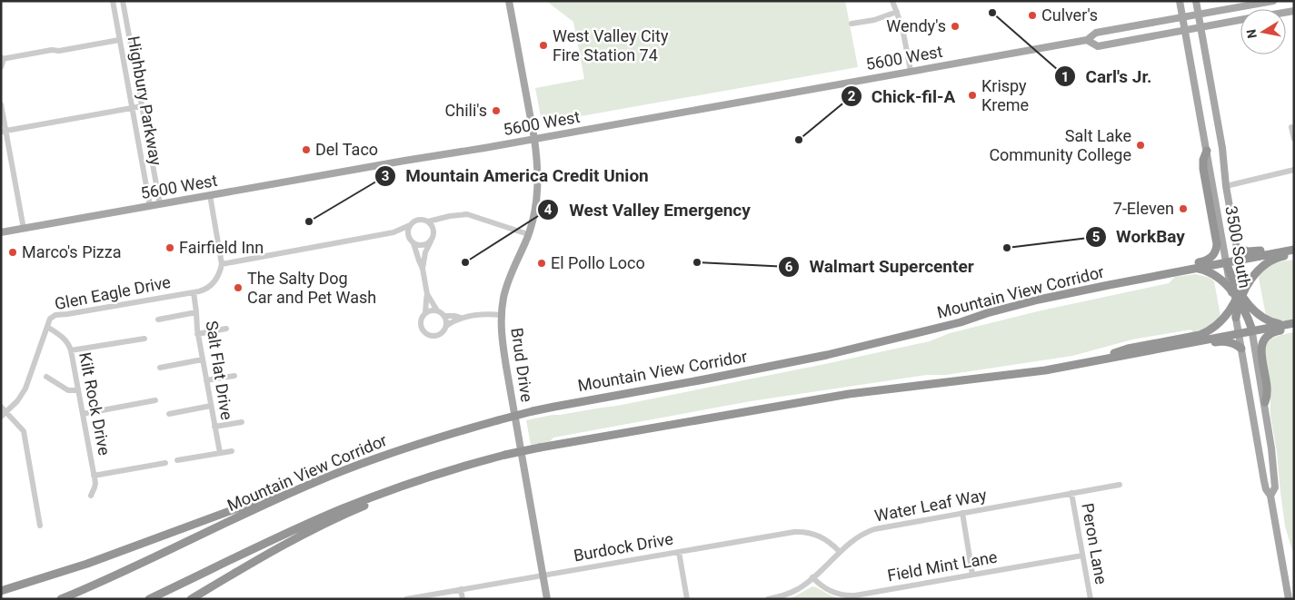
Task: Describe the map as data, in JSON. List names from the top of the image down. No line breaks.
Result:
{"streets":{"highway":["Mountain View Corridor"],"main road":["5600 West","3500 South","Brud Drive"],"street":["Highbury Parkway","Glen Eagle Drive","Salt Flat Drive","Kilt Rock Drive","Water Leaf Way","Peron Lane","Burdock Drive","Field Mint Lane"]},"crossings":[["5600 West","Highbury Parkway"],["5600 West","3500 South"],["5600 West","Brud Drive"],["3500 South","Mountain View Corridor"],["Glen Eagle Drive","Salt Flat Drive"],["Glen Eagle Drive","Kilt Rock Drive"],["Brud Drive","Burdock Drive"],["Water Leaf Way","Peron Lane"],["Water Leaf Way","Burdock Drive"],["Water Leaf Way","Field Mint Lane"],["Peron Lane","Field Mint Lane"]],"places":["Carl's Jr.","Culver's","Wendy's","West Valley City Fire Station 74","Krispy Kreme","Chili's","Chick-fil-A","Salt Lake Community College","Del Taco","7-Eleven","Mountain America Credit Union","Fairfield Inn","WorkBay","Marco's Pizza","West Valley Emergency","Walmart Supercenter","El Pollo Loco","The Salty Dog Car and Pet Wash"],"north":"left"}
